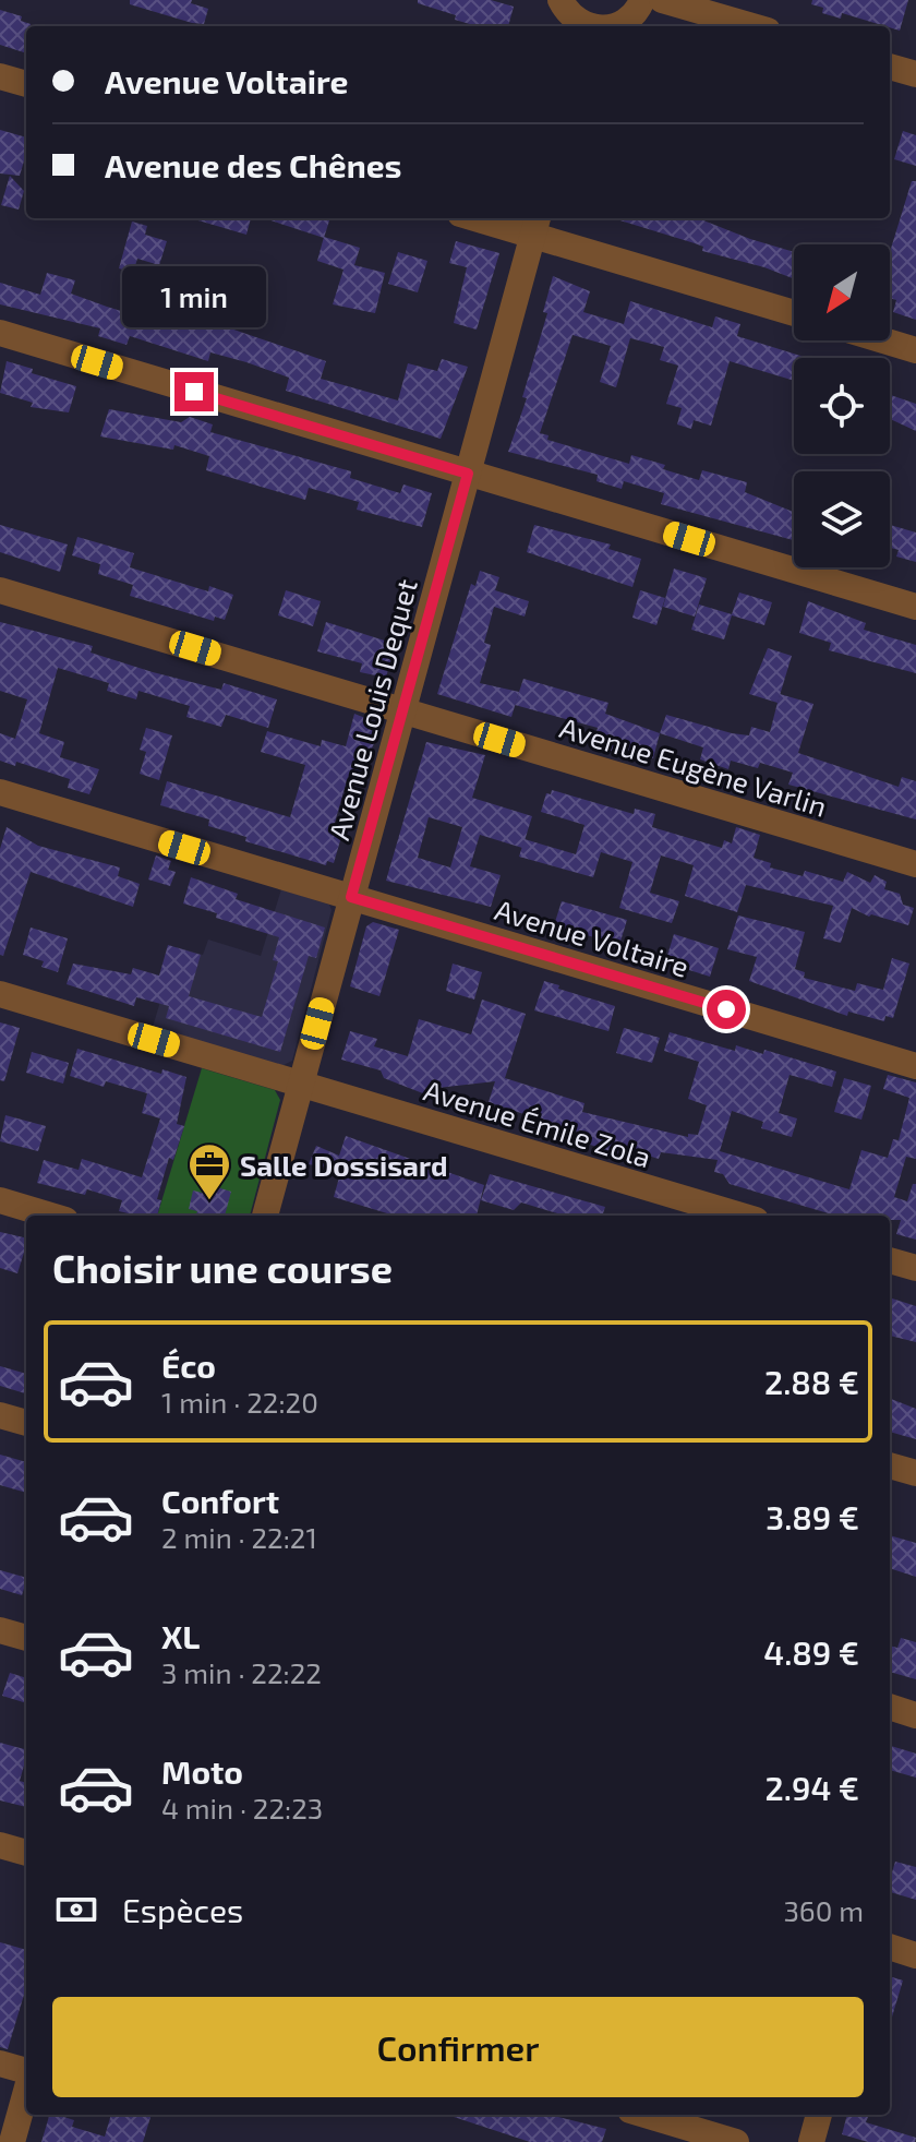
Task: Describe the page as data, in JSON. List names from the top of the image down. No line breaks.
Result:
{"streets":{"street":["Avenue Louis Dequet","Avenue Eugène Varlin","Avenue Voltaire","Avenue Émile Zola"]},"crossings":[["Avenue Louis Dequet","Avenue Eugène Varlin"],["Avenue Louis Dequet","Avenue Voltaire"],["Avenue Louis Dequet","Avenue Émile Zola"]],"places":{"office":["Salle Dossisard"]},"north":"bottom left","page":{"banner":["Avenue Voltaire","Avenue des Chênes"],"bubble":"1 min","heading":"Choisir une course","list":[{"name":"Éco","note":"1 min · 22:20","value":"2.88 €"},{"name":"Confort","note":"2 min · 22:21","value":"3.89 €"},{"name":"XL","note":"3 min · 22:22","value":"4.89 €"},{"name":"Moto","note":"4 min · 22:23","value":"2.94 €"}],"pay":["Espèces","360 m"],"buttons":"Confirmer"}}
